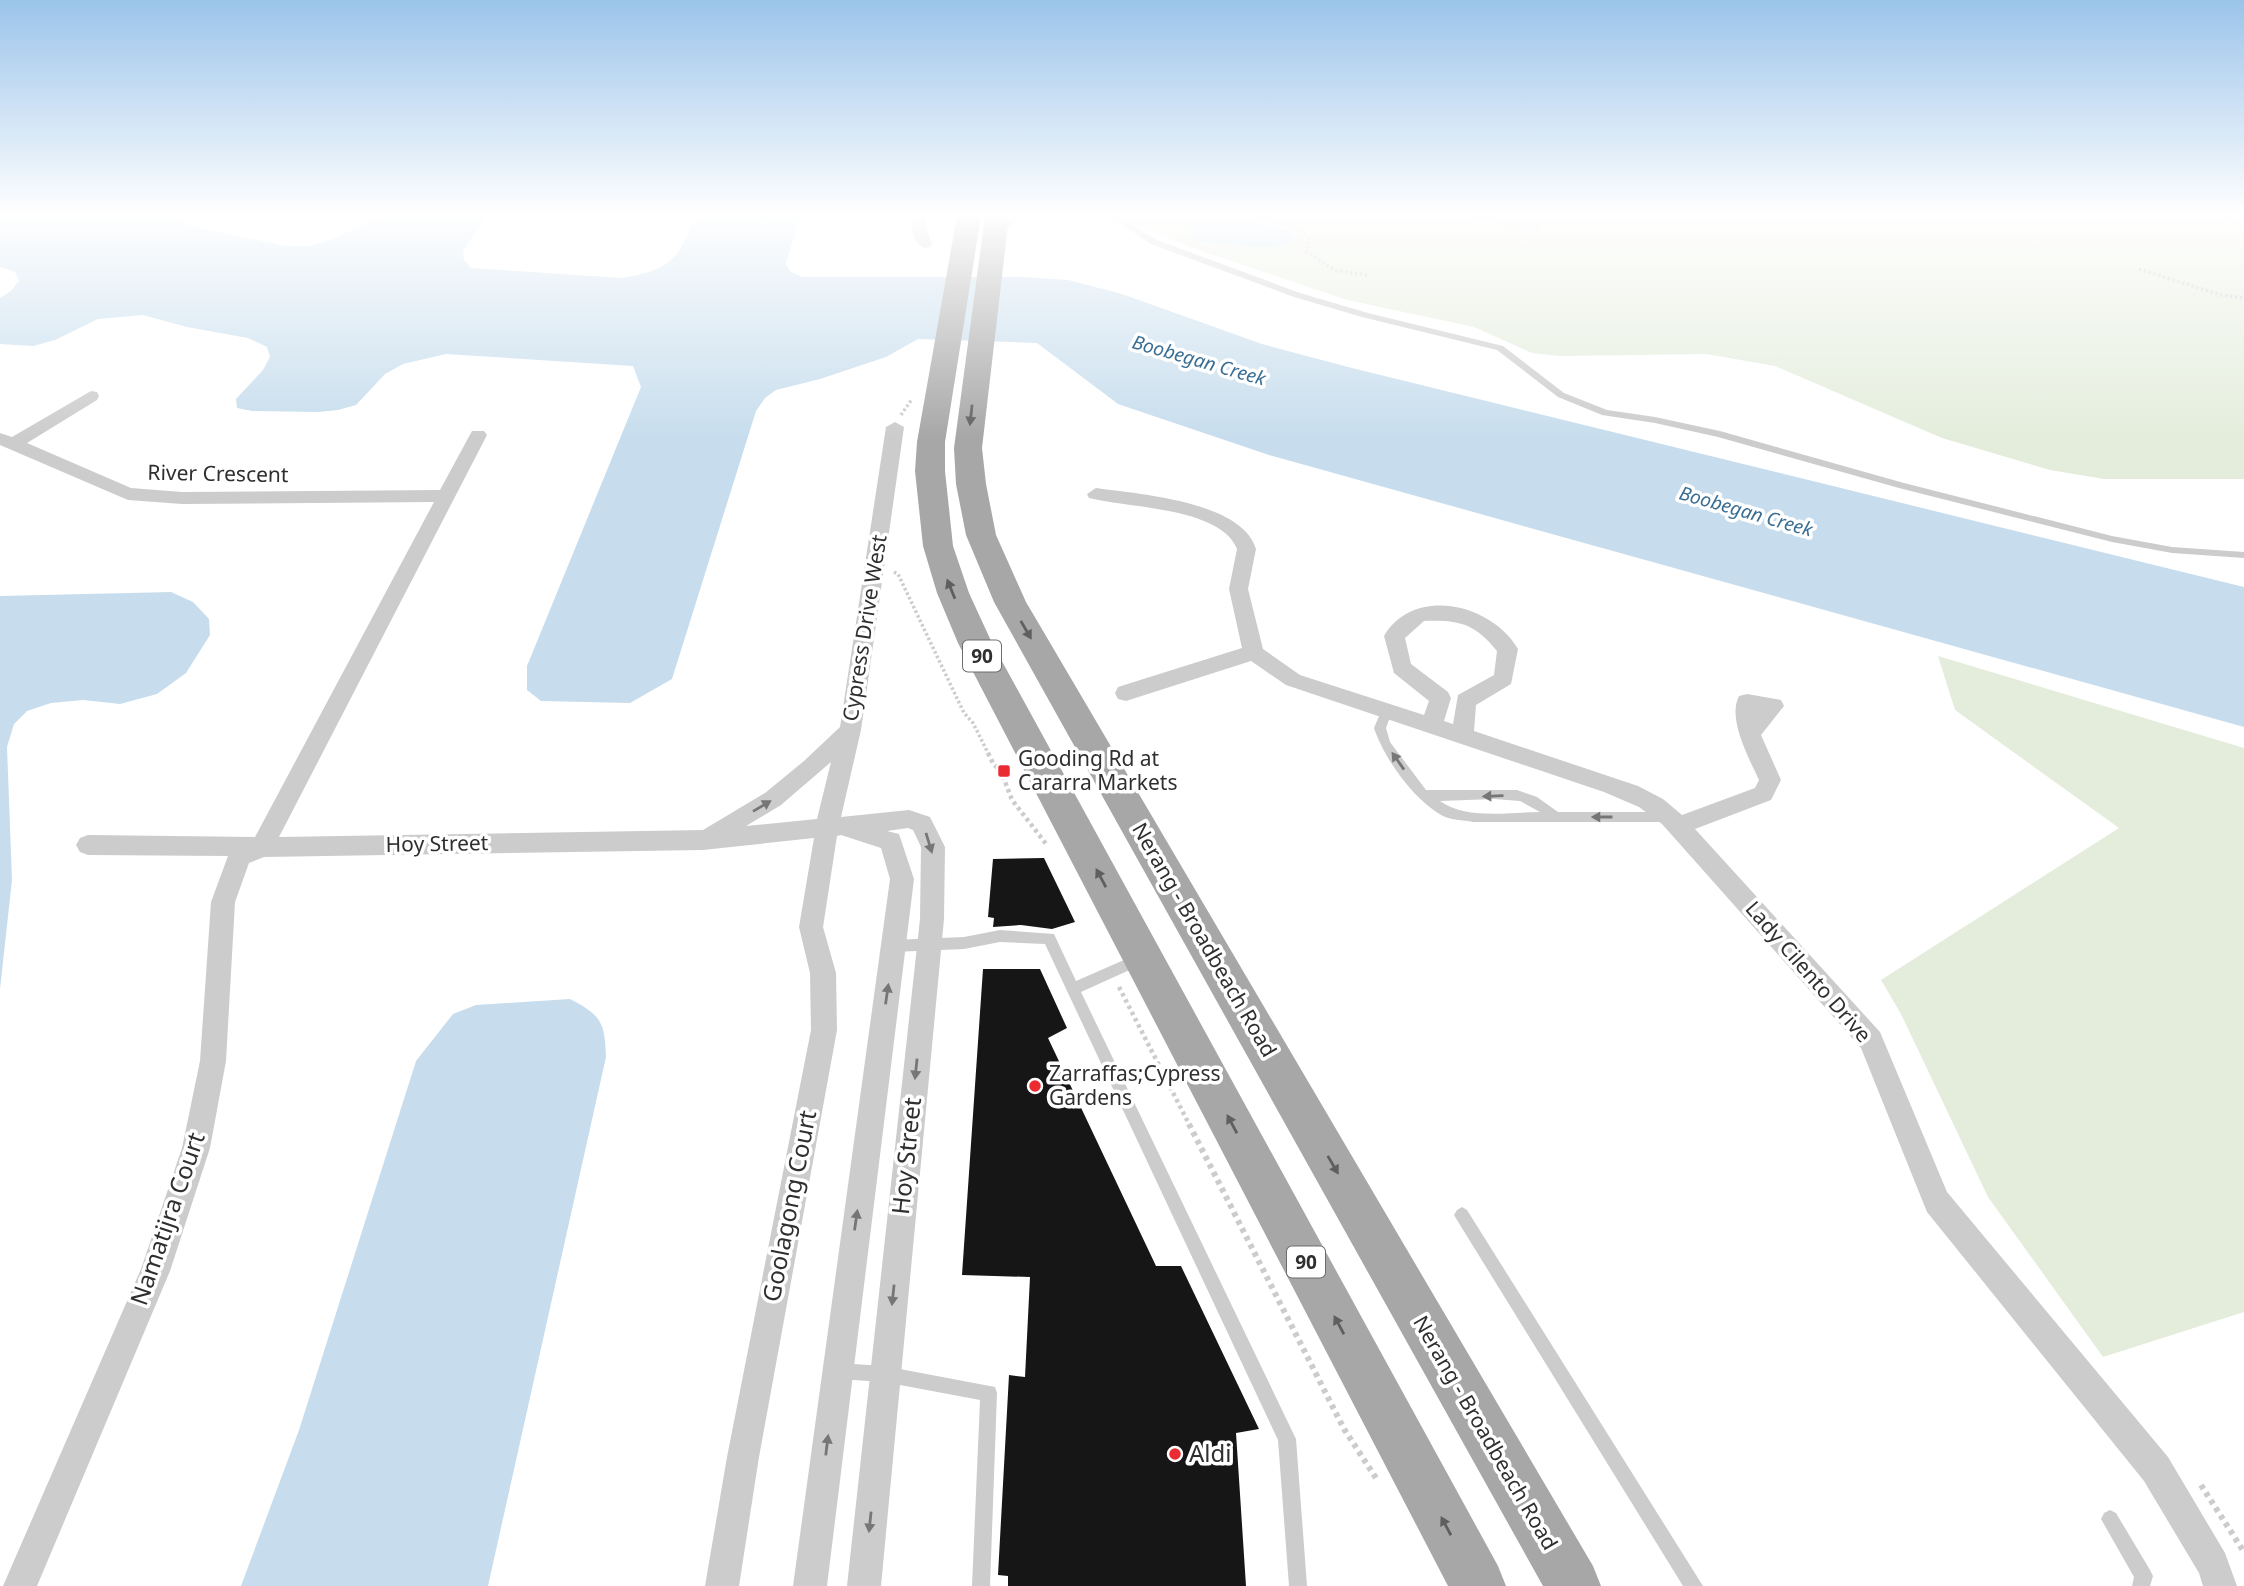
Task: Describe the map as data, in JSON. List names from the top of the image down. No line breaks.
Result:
{"streets":{"main road":["90","Nerang - Broadbeach Road"],"street":["River Crescent","Cypress Drive West","Hoy Street","Lady Cilento Drive","Goolagong Court","Namatijra Court"]},"crossings":[["Cypress Drive West","Hoy Street"],["Cypress Drive West","Goolagong Court"],["Hoy Street","Goolagong Court"],["Hoy Street","Namatijra Court"]],"water":["Boobegan Creek"],"places":{"transit":["Gooding Rd at Cararra Markets"],"other":["Zarraffas;Cypress Gardens","Aldi"]}}
